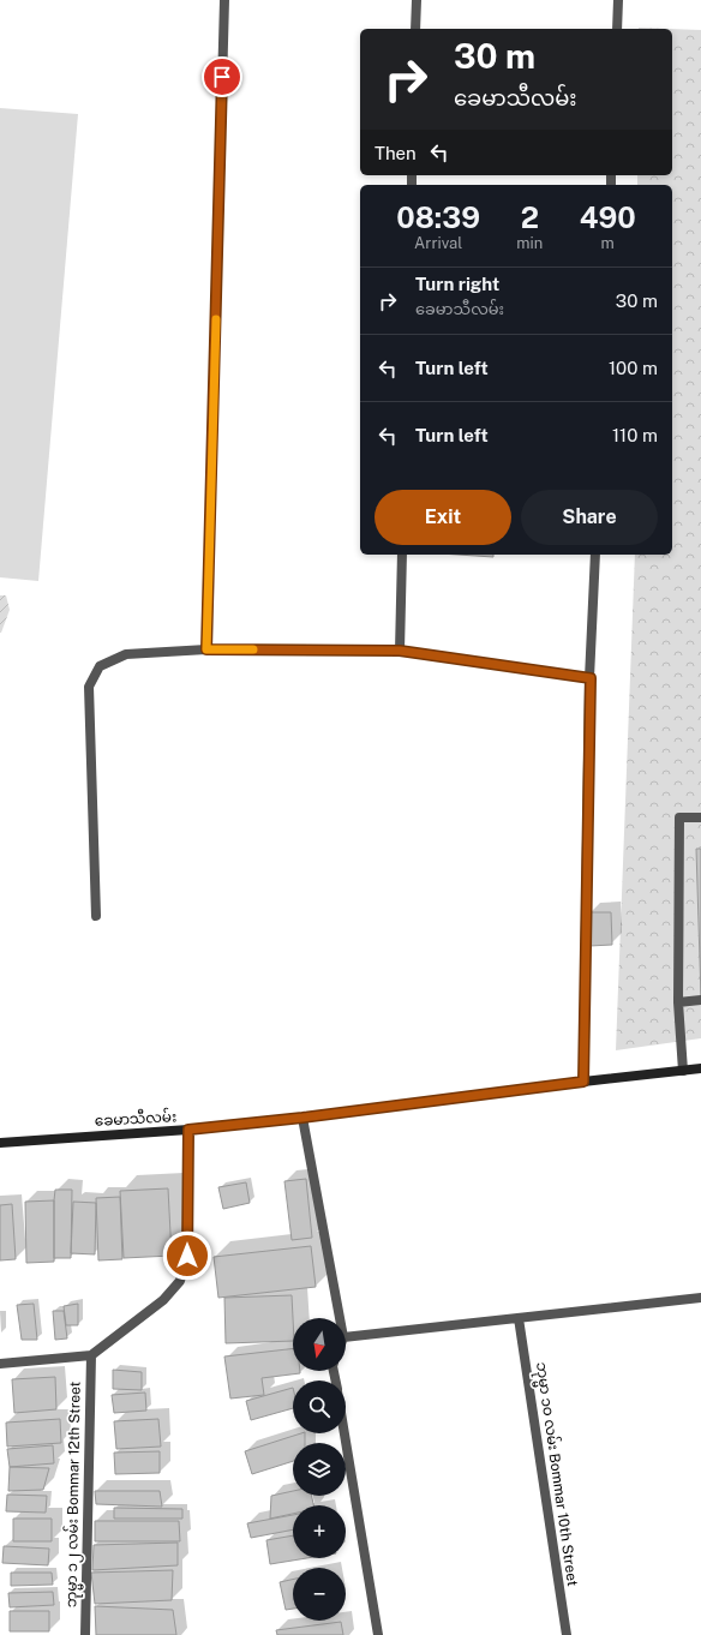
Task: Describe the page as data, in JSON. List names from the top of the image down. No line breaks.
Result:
{"streets":{"main road":["ခေမာသီလမ်း"],"street":["ဘုမ္မာ ၁၀ လမ်း Bommar 10th Street","ဘုမ္မာ ၁၂ လမ်း Bommar 12th Street"]},"north":"bottom","page":{"turn":["30 m","ခေမာသီလမ်း"],"then":"Then","eta":["08:39","Arrival","2","min","490","m"],"list":[{"name":"Turn right","note":"ခေမာသီလမ်း","value":"30 m"},{"name":"Turn left","value":"100 m"},{"name":"Turn left","value":"110 m"}],"buttons":["Exit","Share"],"map_buttons":["+","−"]}}
